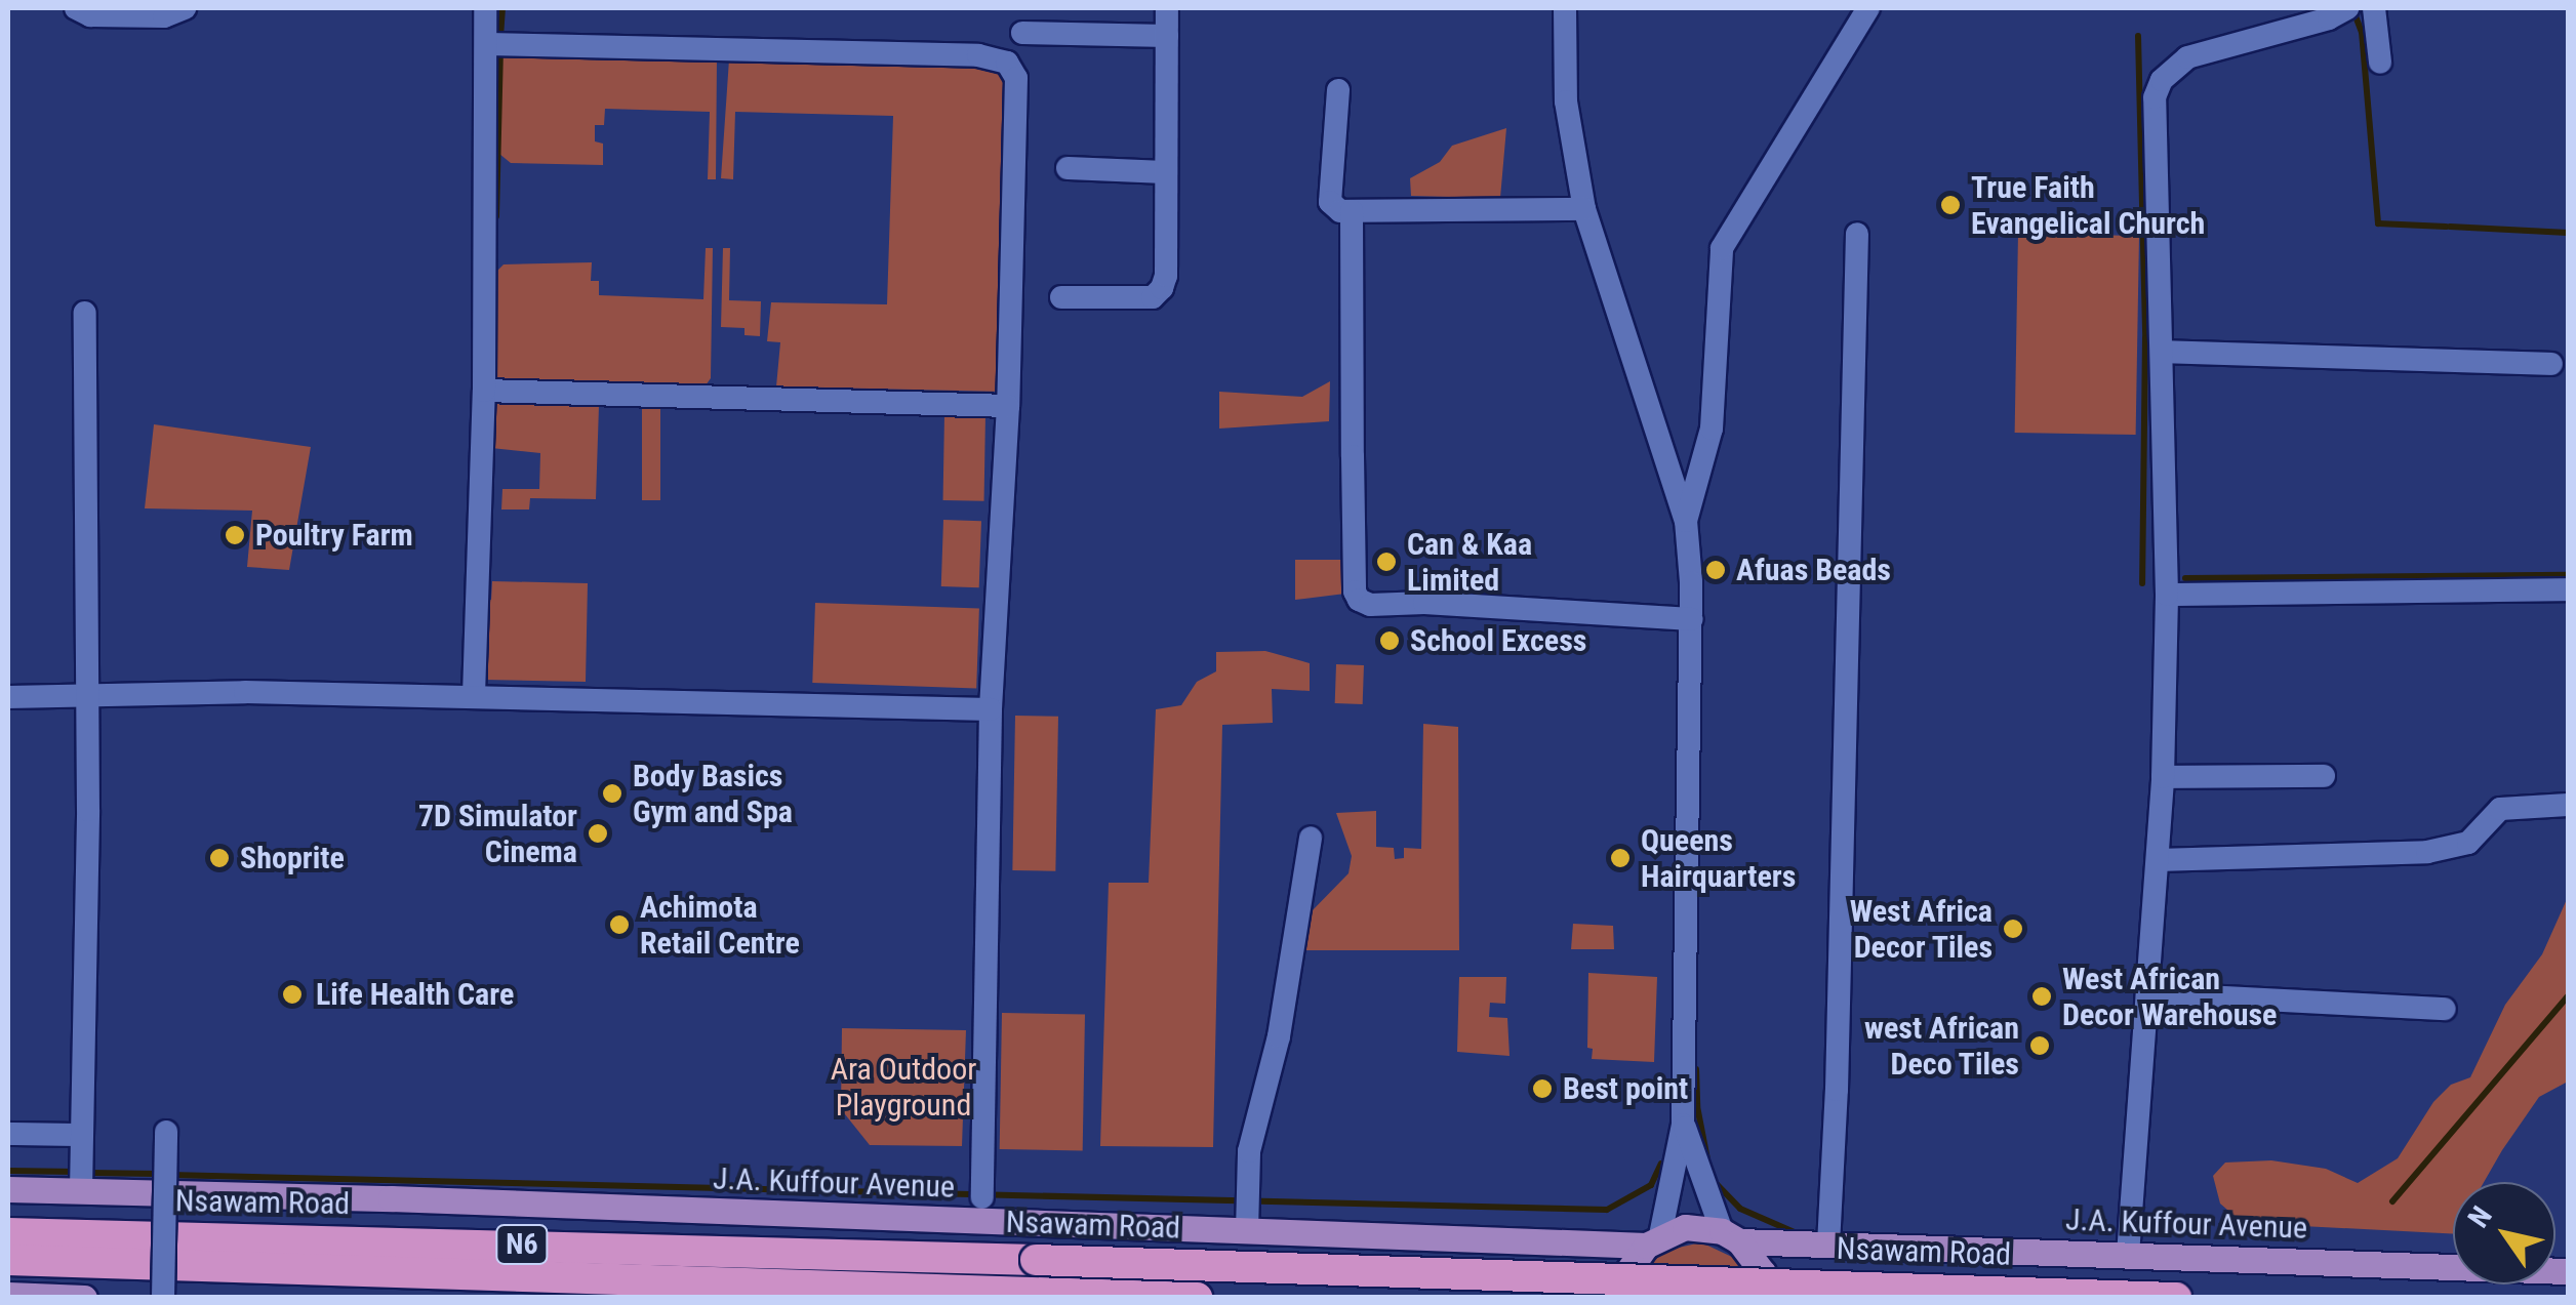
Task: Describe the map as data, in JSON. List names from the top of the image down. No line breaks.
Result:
{"streets":{"highway":["Nsawam Road","N6"],"main road":["J.A. Kuffour Avenue"]},"parks":["Ara Outdoor Playground"],"places":["True Faith Evangelical Church","Poultry Farm","Can & Kaa Limited","Afuas Beads","School Excess","Body Basics Gym and Spa","7D Simulator Cinema","Shoprite","Queens Hairquarters","Achimota Retail Centre","West Africa Decor Tiles","Life Health Care","West African Decor Warehouse","west African Deco Tiles","Best point"],"north":"top left"}
